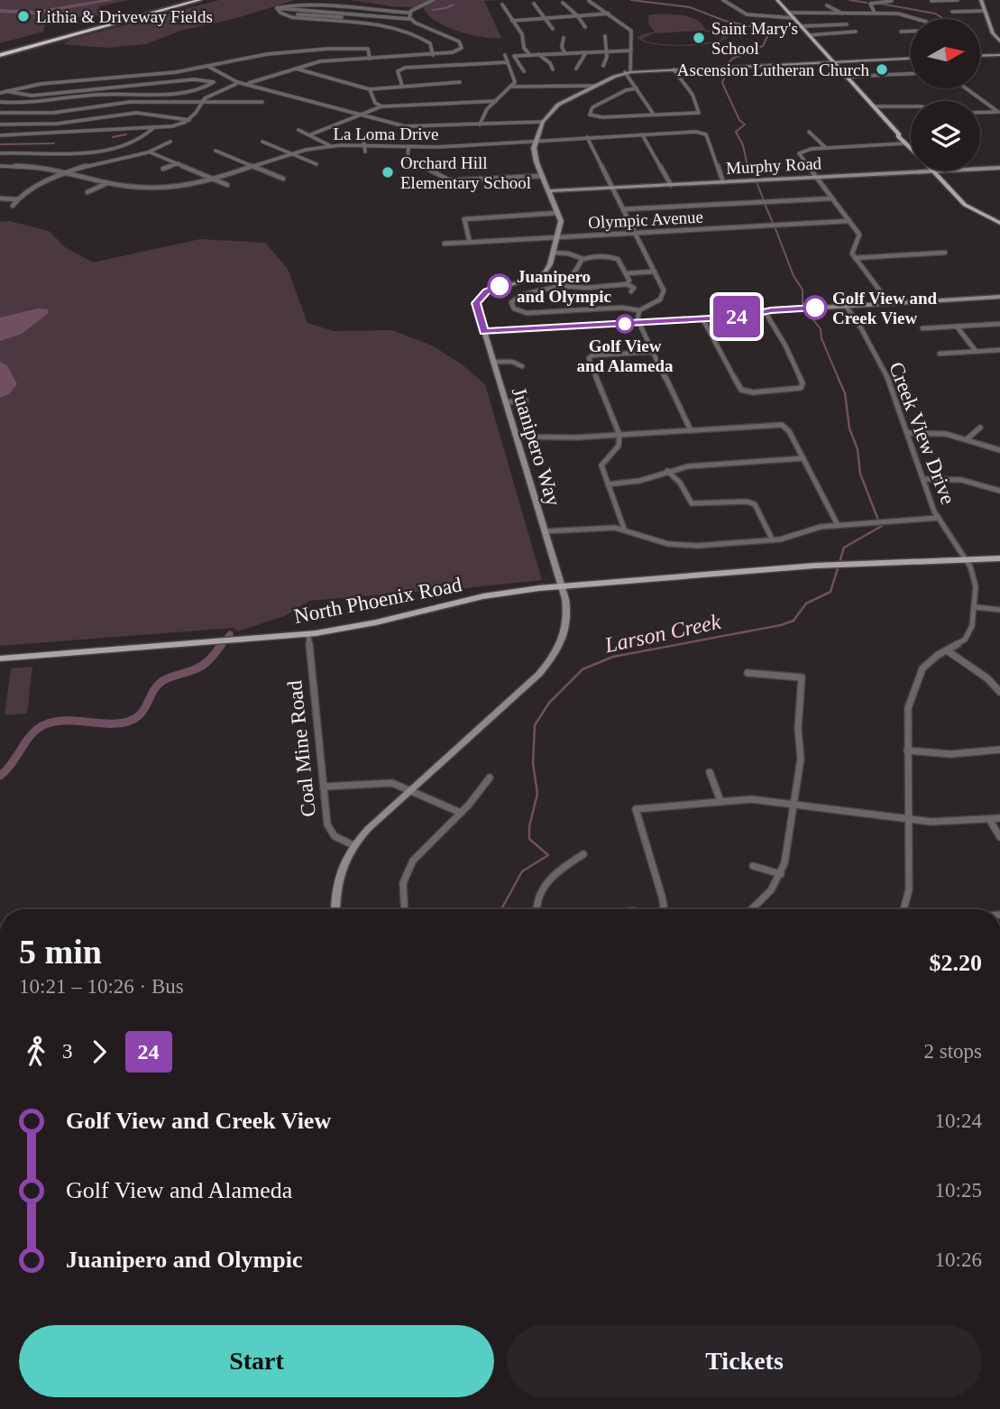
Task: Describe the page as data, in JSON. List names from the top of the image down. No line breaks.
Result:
{"streets":{"main road":["North Phoenix Road"],"street":["La Loma Drive","Murphy Road","Olympic Avenue","Creek View Drive","Juanipero Way","Coal Mine Road"]},"crossings":[["La Loma Drive","Murphy Road"],["La Loma Drive","Juanipero Way"],["Murphy Road","Juanipero Way"],["Olympic Avenue","Juanipero Way"],["Creek View Drive","North Phoenix Road"],["Juanipero Way","North Phoenix Road"],["Juanipero Way","Coal Mine Road"],["North Phoenix Road","Coal Mine Road"]],"water":["Larson Creek"],"places":["Lithia & Driveway Fields","Saint Mary's School","Ascension Lutheran Church","Orchard Hill Elementary School","Juanipero and Olympic","Golf View and Creek View","Golf View and Alameda"],"lines":["bus line 24"],"north":"right","page":{"on_map":"24","heading":["5 min","10:21 – 10:26 · Bus","$2.20"],"legs":["3","24","2 stops"],"list":[{"name":"Golf View and Creek View","value":"10:24"},{"name":"Golf View and Alameda","value":"10:25"},{"name":"Juanipero and Olympic","value":"10:26"}],"buttons":["Start","Tickets"]}}
